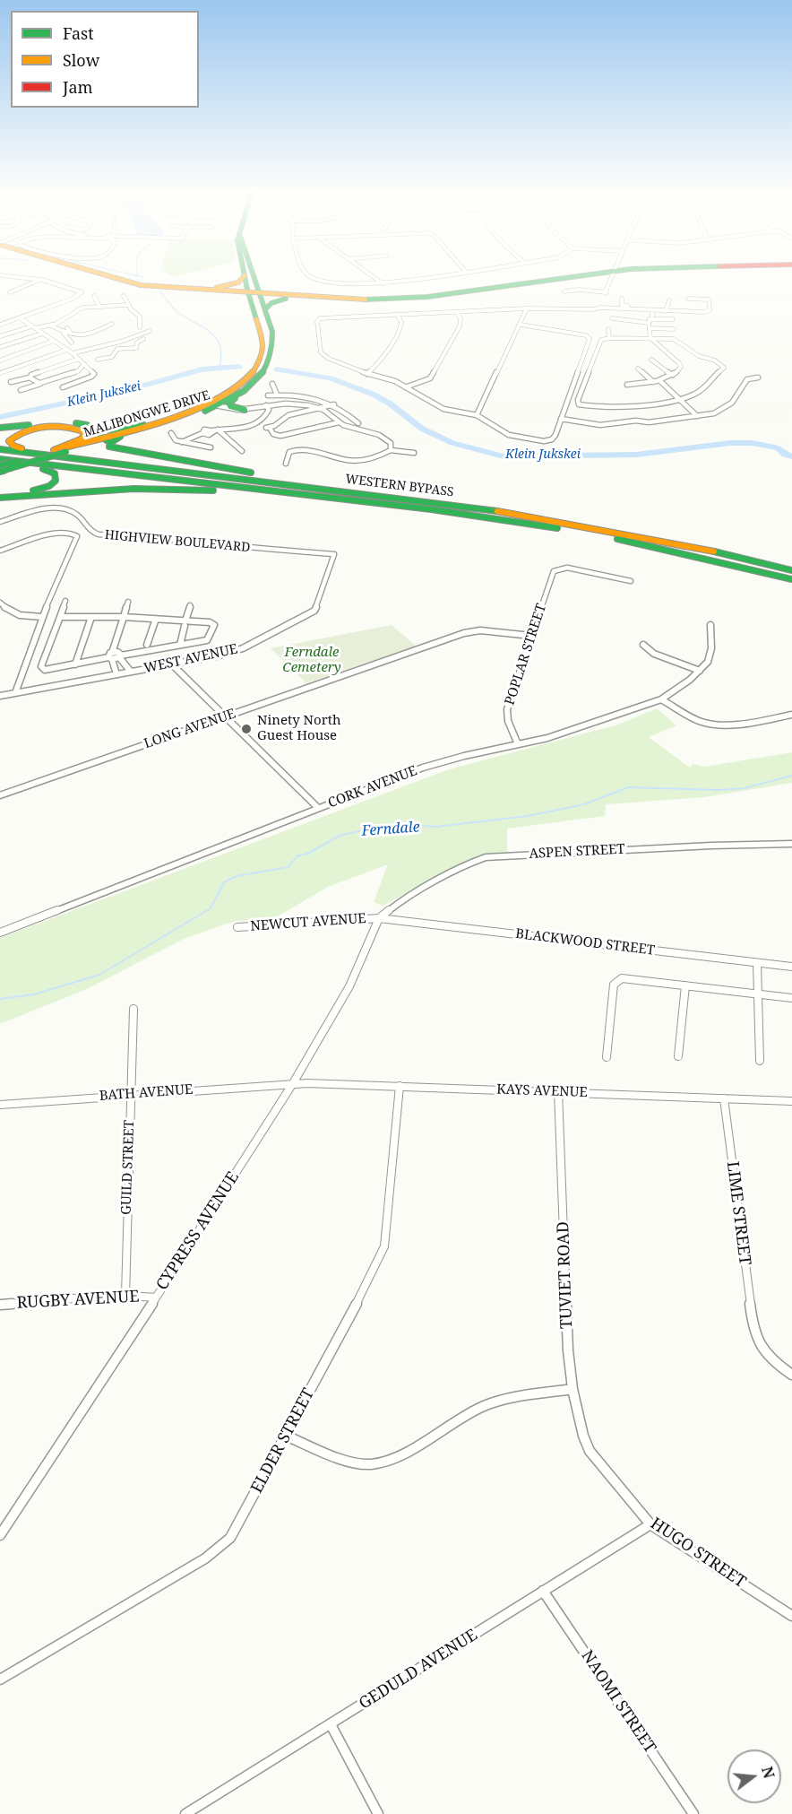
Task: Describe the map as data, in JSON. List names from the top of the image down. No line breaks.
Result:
{"streets":{"main road":["MALIBONGWE DRIVE","WESTERN BYPASS"],"street":["HIGHVIEW BOULEVARD","POPLAR STREET","WEST AVENUE","LONG AVENUE","CORK AVENUE","ASPEN STREET","NEWCUT AVENUE","BLACKWOOD STREET","KAYS AVENUE","BATH AVENUE","GUILD STREET","LIME STREET","CYPRESS AVENUE","TUVIET ROAD","RUGBY AVENUE","ELDER STREET","HUGO STREET","GEDULD AVENUE","NAOMI STREET"]},"crossings":[["HIGHVIEW BOULEVARD","WEST AVENUE"],["POPLAR STREET","LONG AVENUE"],["POPLAR STREET","CORK AVENUE"],["ASPEN STREET","NEWCUT AVENUE"],["ASPEN STREET","BLACKWOOD STREET"],["ASPEN STREET","CYPRESS AVENUE"],["NEWCUT AVENUE","BLACKWOOD STREET"],["NEWCUT AVENUE","CYPRESS AVENUE"],["BLACKWOOD STREET","CYPRESS AVENUE"],["KAYS AVENUE","BATH AVENUE"],["KAYS AVENUE","LIME STREET"],["KAYS AVENUE","CYPRESS AVENUE"],["KAYS AVENUE","TUVIET ROAD"],["KAYS AVENUE","ELDER STREET"],["BATH AVENUE","GUILD STREET"],["BATH AVENUE","CYPRESS AVENUE"],["GUILD STREET","RUGBY AVENUE"],["CYPRESS AVENUE","RUGBY AVENUE"],["TUVIET ROAD","HUGO STREET"],["HUGO STREET","GEDULD AVENUE"],["GEDULD AVENUE","NAOMI STREET"]],"water":["Klein Jukskei","Ferndale"],"parks":["Ferndale Cemetery"],"places":["Ninety North Guest House"],"legend":["Fast","Slow","Jam"],"north":"right"}
